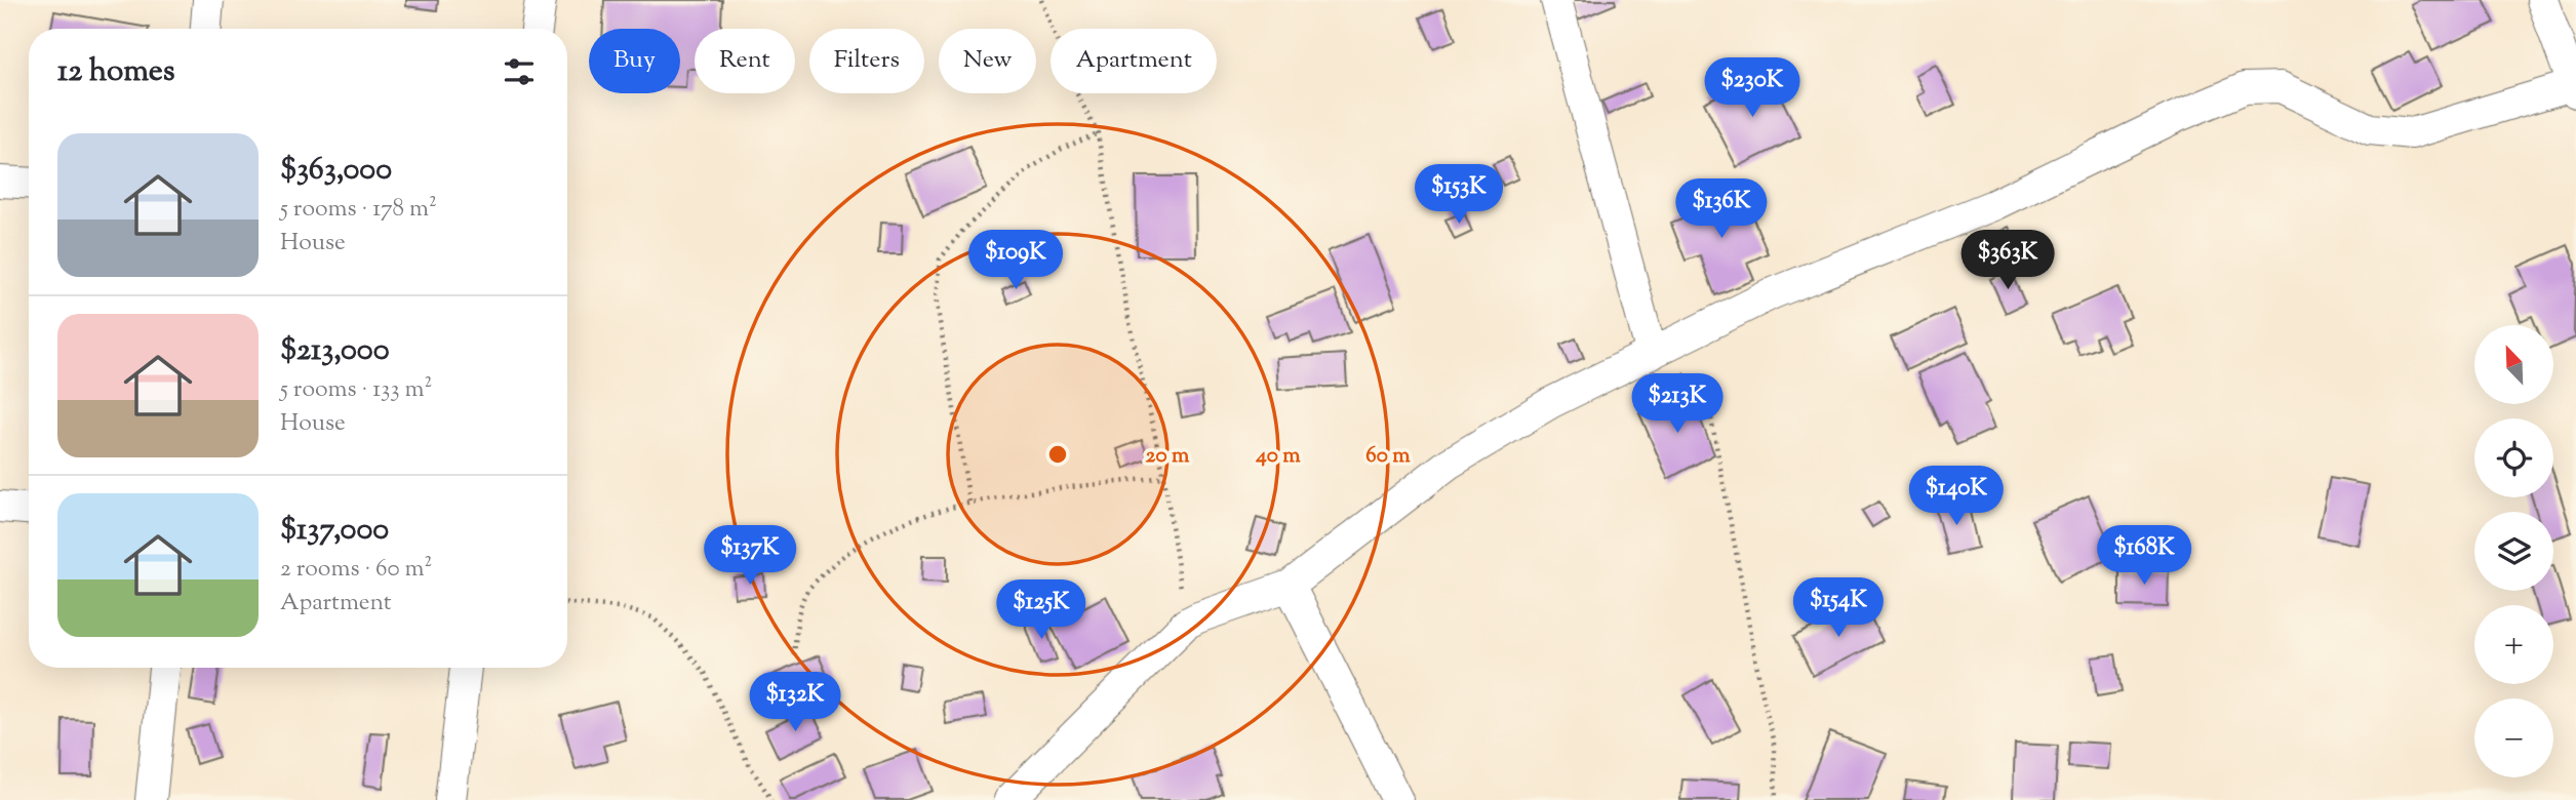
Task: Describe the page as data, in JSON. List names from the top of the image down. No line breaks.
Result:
{"north":"top left","page":{"chip":["Buy","Rent","Filters","New","Apartment"],"heading":"12 homes","price":["$230K","$153K","$136K","$109K","$363K","$213K","$140K","$137K","$168K","$154K","$125K","$132K"],"list":[{"name":"$363,000","note":"5 rooms · 178 m² · House"},{"name":"$213,000","note":"5 rooms · 133 m² · House"},{"name":"$137,000","note":"2 rooms · 60 m² · Apartment"}],"map_buttons":["+","−"]},"rings":["20 m","40 m","60 m"]}
